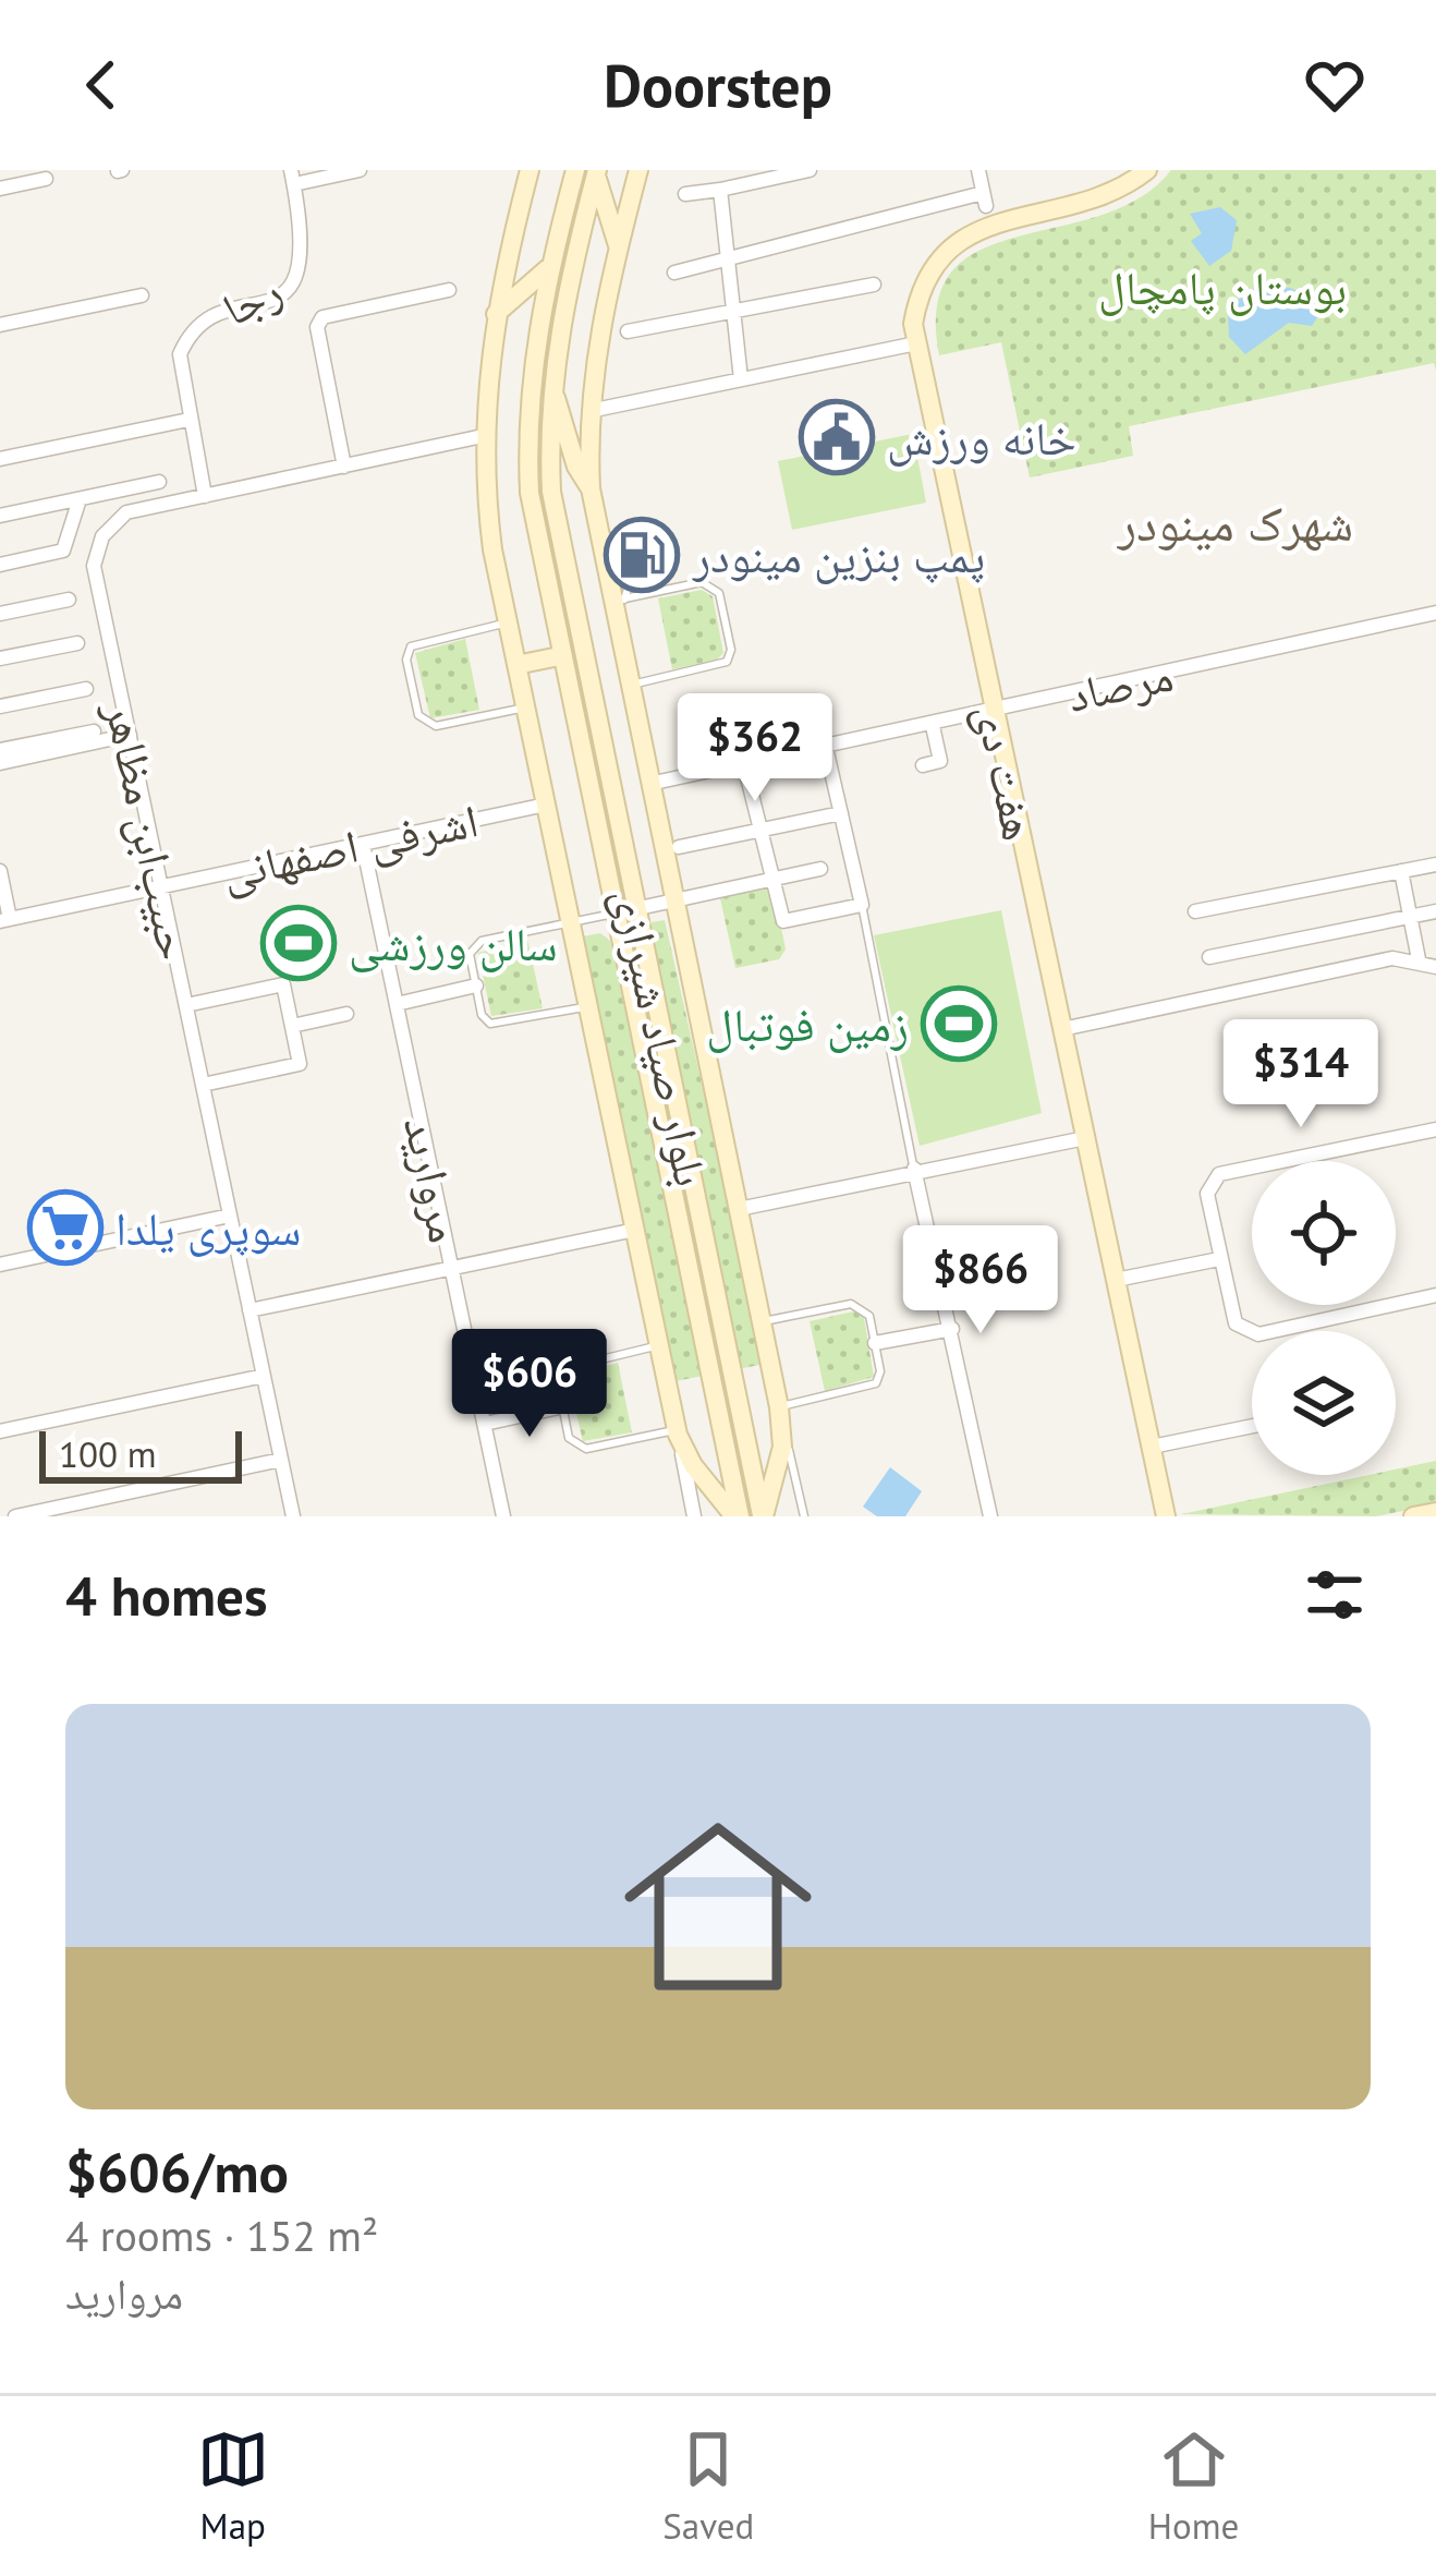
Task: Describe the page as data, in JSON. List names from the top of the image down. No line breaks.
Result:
{"streets":{"main road":["هفت دی","بلوار صیاد شیرازی"],"street":["رجا","مرصاد","حبیب‌ابن مظاهر","اشرفی اصفهانی","مروارید"]},"crossings":[["رجا","حبیب‌ابن مظاهر"],["مرصاد","هفت دی"],["حبیب‌ابن مظاهر","اشرفی اصفهانی"],["اشرفی اصفهانی","مروارید"]],"districts":["شهرک مینودر"],"parks":["بوستان پامچال"],"places":{"public building":["خانه ورزش"],"fuel station":["پمپ بنزین مینودر"],"sports":["سالن ورزشی","زمین فوتبال"],"supermarket":["سوپری یلدا"]},"scale_bar":"100 m","page":{"header":"Doorstep","price":["$362","$314","$866","$606"],"scale":"100 m","heading":"4 homes","list":[{"name":"$606/mo","note":"4 rooms · 152 m² · مروارید"}],"tabs":["Map","Saved","Home"]}}
